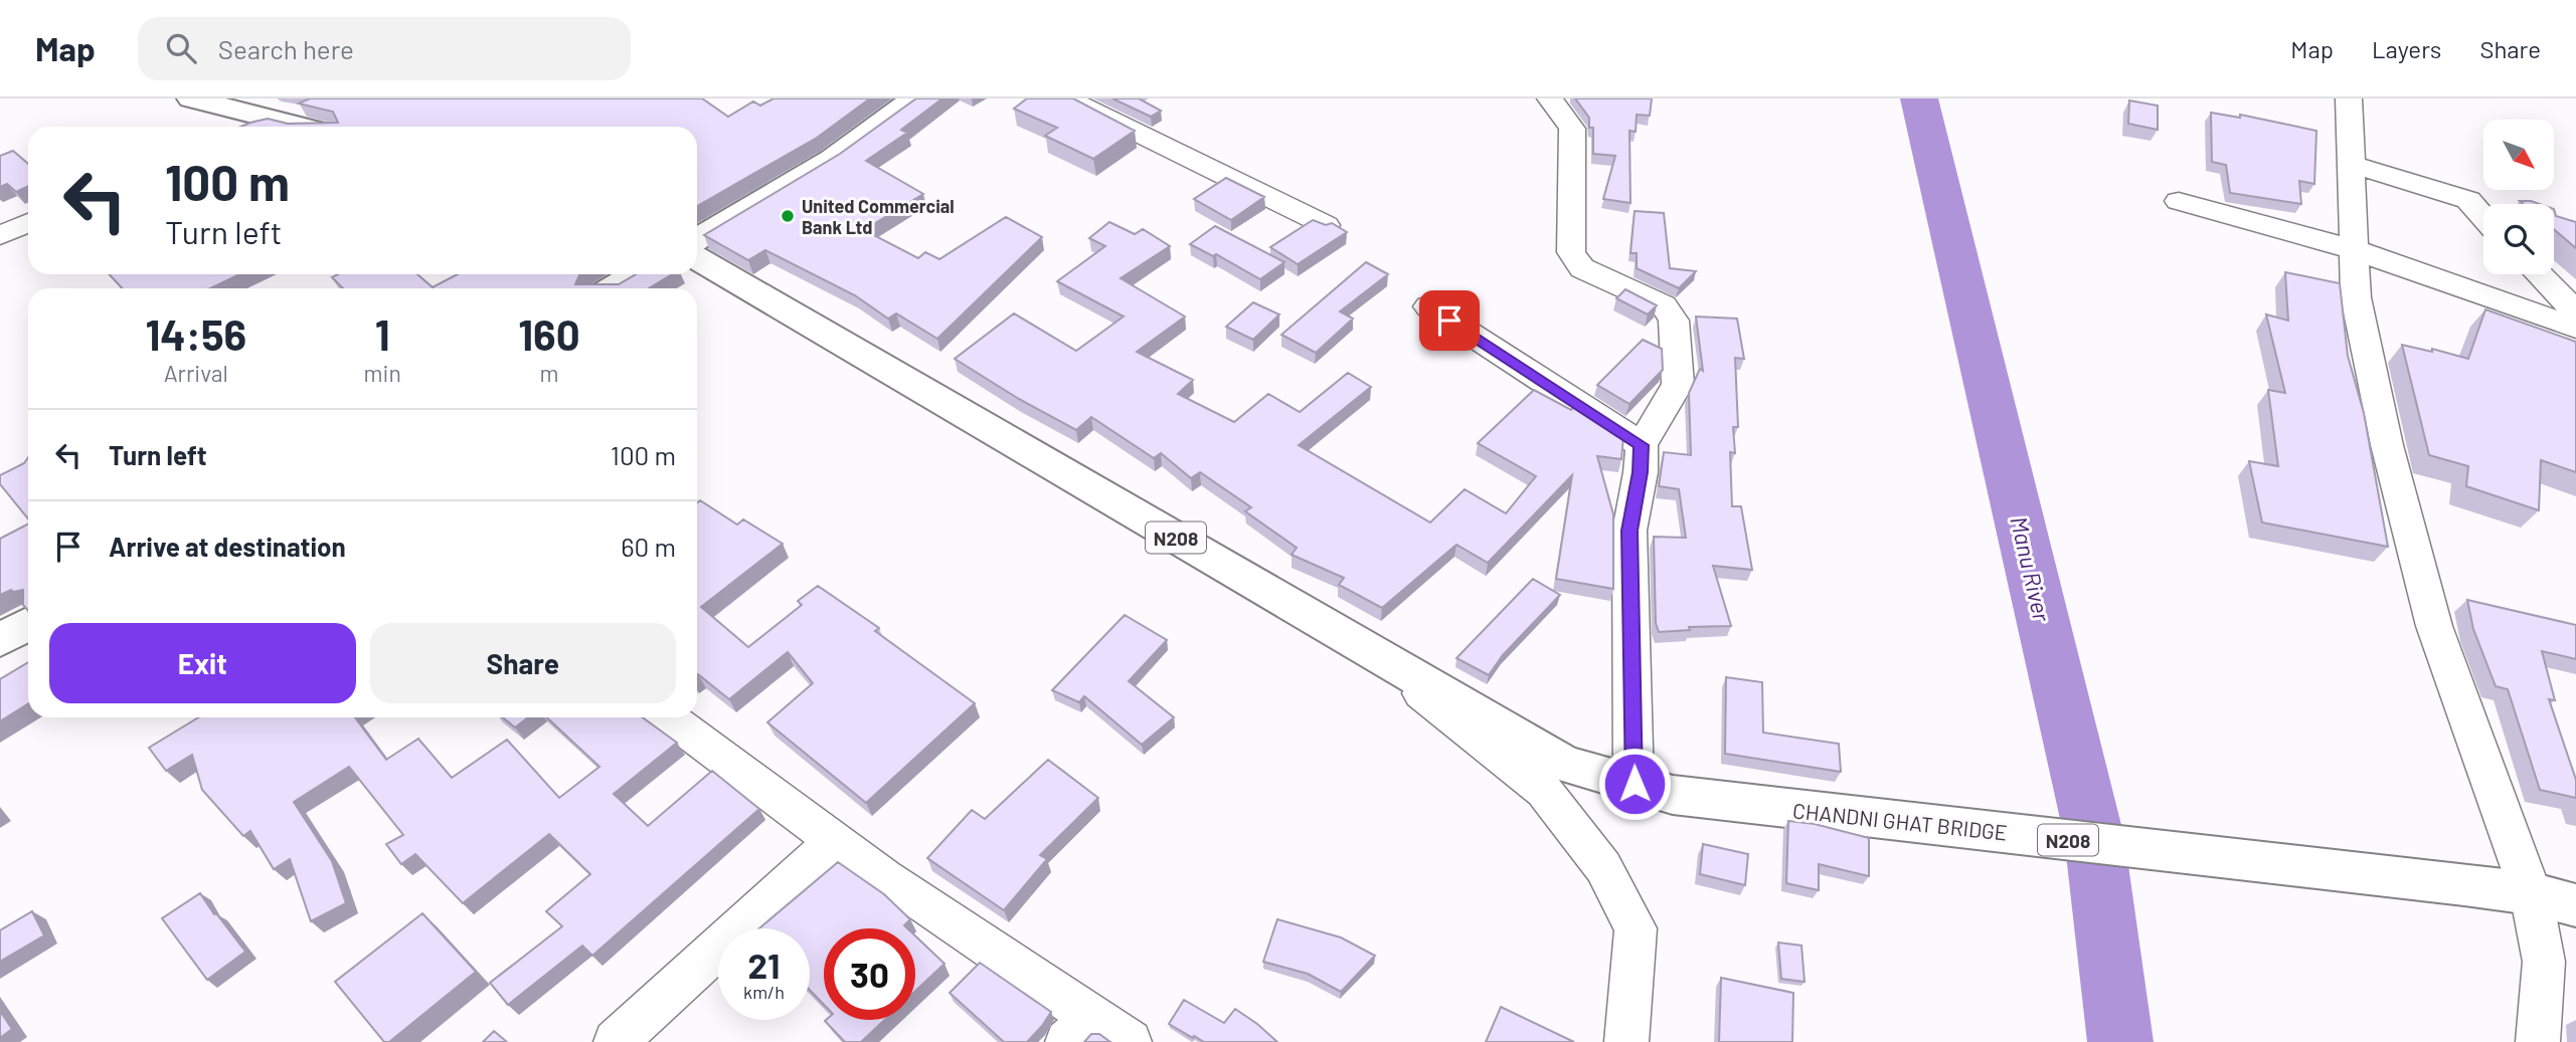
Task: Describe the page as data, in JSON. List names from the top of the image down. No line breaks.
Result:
{"streets":{"main road":["N208","CHANDNI GHAT BRIDGE"]},"crossings":[["N208","CHANDNI GHAT BRIDGE"]],"water":["Manu River"],"places":["United Commercial Bank Ltd"],"north":"bottom right","page":{"header":"Map","search":"Search here","nav":["Map","Layers","Share"],"turn":["100 m","Turn left"],"eta":["14:56","Arrival","1","min","160","m"],"list":[{"name":"Turn left","value":"100 m"},{"name":"Arrive at destination","value":"60 m"}],"buttons":["Exit","Share"],"speed":"21 km/h","limit":"30"}}
